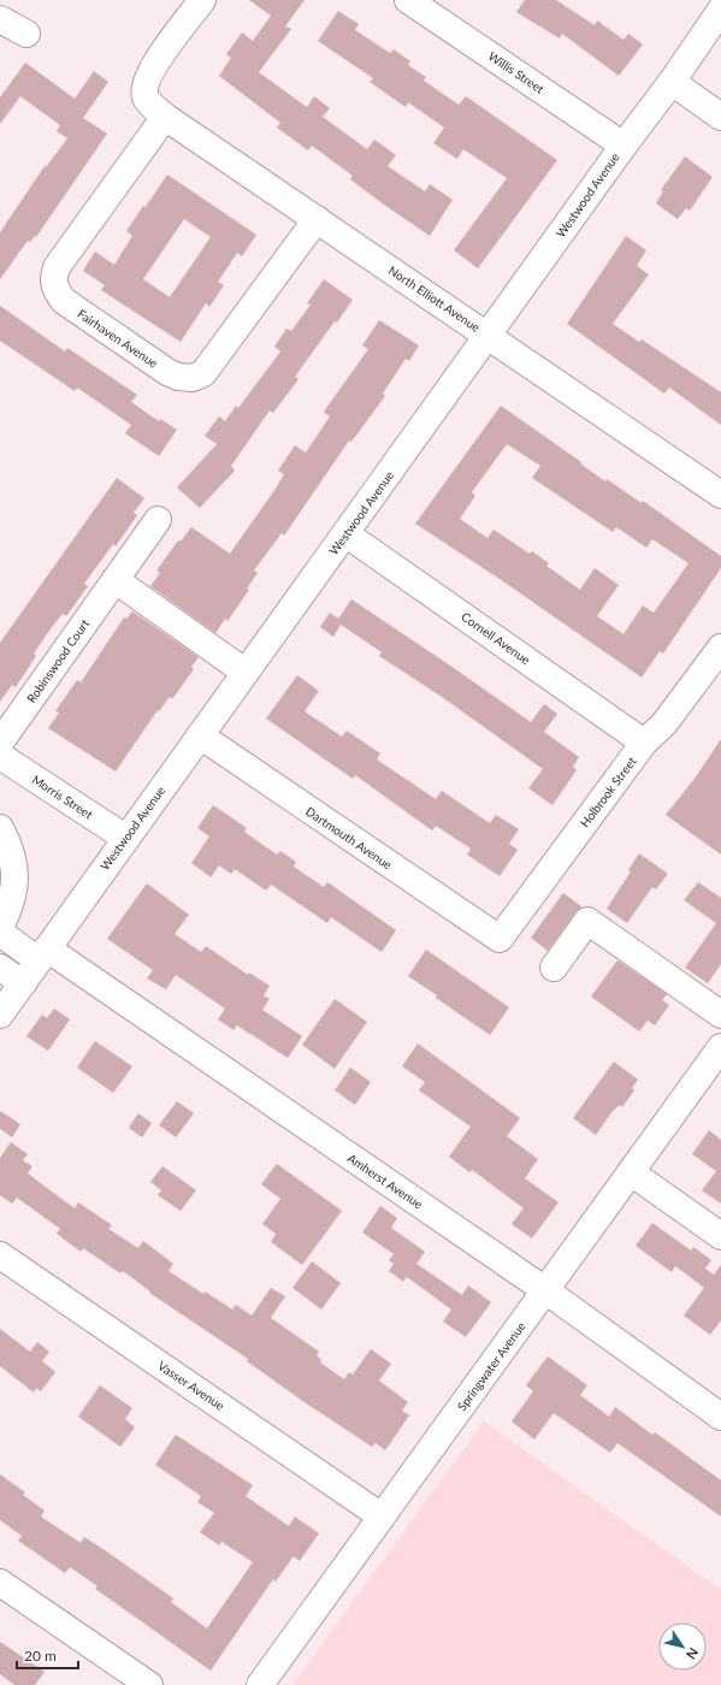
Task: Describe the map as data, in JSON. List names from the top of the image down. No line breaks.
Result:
{"streets":{"street":["Willis Street","Westwood Avenue","North Elliott Avenue","Fairhaven Avenue","Cornell Avenue","Robinswood Court","Holbrook Street","Morris Street","Dartmouth Avenue","Amherst Avenue","Springwater Avenue","Vasser Avenue"]},"crossings":[["Willis Street","Westwood Avenue"],["Westwood Avenue","North Elliott Avenue"],["Westwood Avenue","Cornell Avenue"],["Westwood Avenue","Morris Street"],["Westwood Avenue","Dartmouth Avenue"],["Westwood Avenue","Amherst Avenue"],["North Elliott Avenue","Fairhaven Avenue"],["Cornell Avenue","Holbrook Street"],["Holbrook Street","Dartmouth Avenue"],["Amherst Avenue","Springwater Avenue"],["Springwater Avenue","Vasser Avenue"]],"scale_bar":"20 m","north":"bottom right"}
